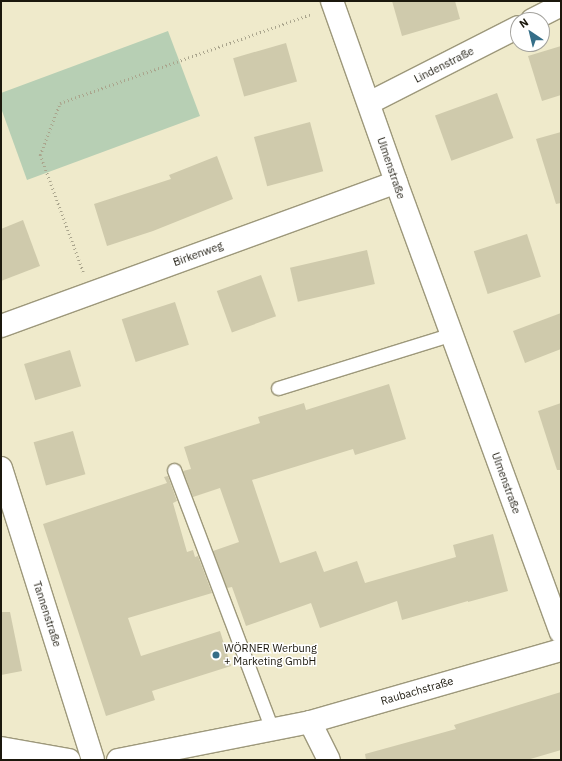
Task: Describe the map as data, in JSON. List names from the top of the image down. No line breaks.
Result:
{"streets":{"street":["Lindenstraße","Ulmenstraße","Birkenweg","Tannenstraße","Raubachstraße"]},"crossings":[["Lindenstraße","Ulmenstraße"],["Ulmenstraße","Birkenweg"]],"places":["WÖRNER Werbung + Marketing GmbH"],"north":"top left"}
